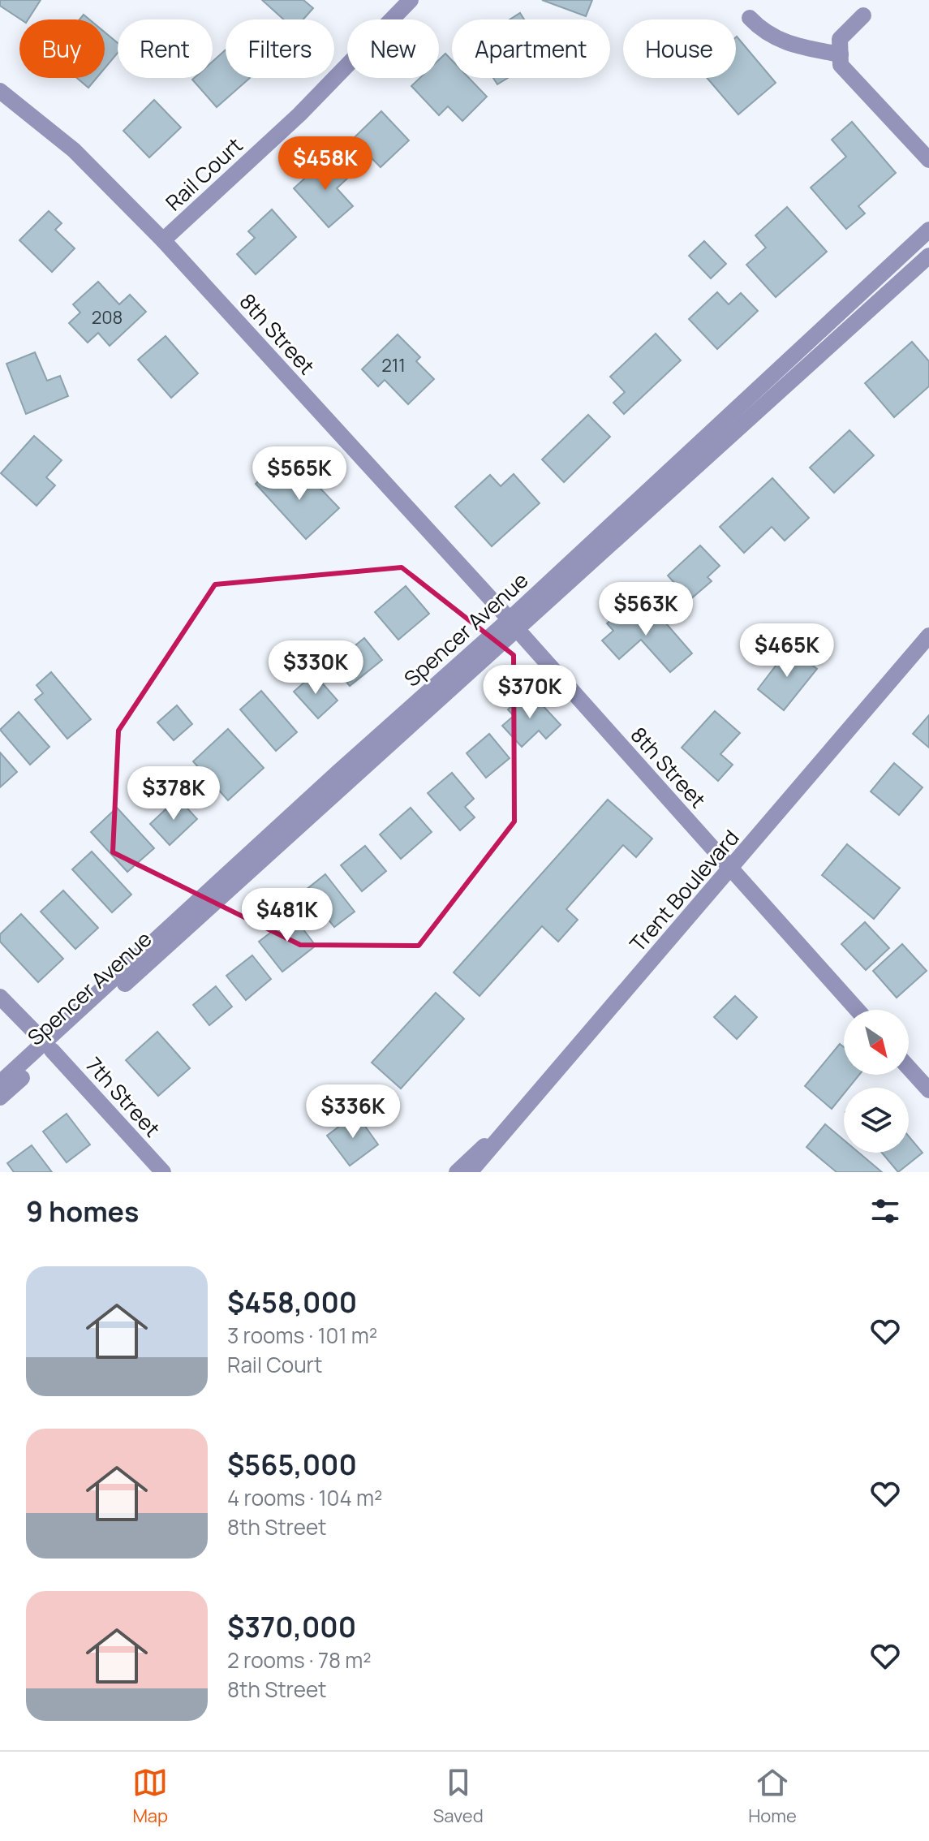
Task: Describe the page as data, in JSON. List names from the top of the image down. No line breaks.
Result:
{"streets":{"street":["Rail Court","8th Street","Spencer Avenue","Trent Boulevard","7th Street"]},"crossings":[["Rail Court","8th Street"],["8th Street","Spencer Avenue"],["8th Street","Trent Boulevard"],["Spencer Avenue","7th Street"]],"house_numbers":["208","211"],"north":"bottom right","page":{"chip":["Buy","Rent","Filters","New","Apartment","House"],"price":["$458K","$565K","$563K","$465K","$330K","$370K","$378K","$481K","$336K"],"heading":"9 homes","list":[{"name":"$458,000","note":"3 rooms · 101 m² · Rail Court"},{"name":"$565,000","note":"4 rooms · 104 m² · 8th Street"},{"name":"$370,000","note":"2 rooms · 78 m² · 8th Street"}],"tabs":["Map","Saved","Home"]}}
